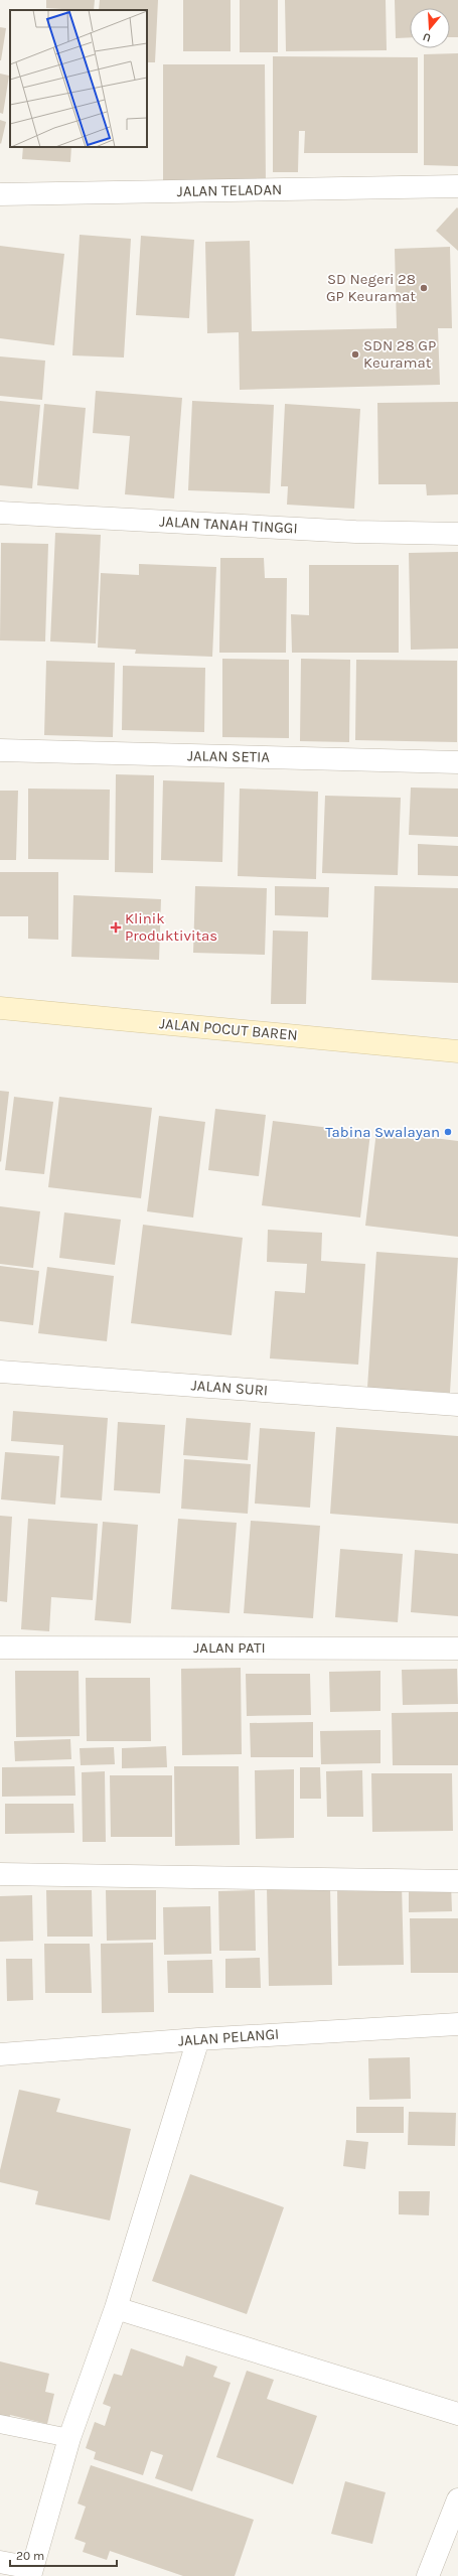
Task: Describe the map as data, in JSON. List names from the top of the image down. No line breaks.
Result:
{"streets":{"main road":["JALAN POCUT BAREN"],"street":["JALAN TELADAN","JALAN TANAH TINGGI","JALAN SETIA","JALAN SURI","JALAN PATI","JALAN PELANGI"]},"places":{"other":["SD Negeri 28 GP Keuramat","SDN 28 GP Keuramat","Tabina Swalayan"],"health":["Klinik Produktivitas"]},"scale_bar":"20 m","north":"bottom"}
